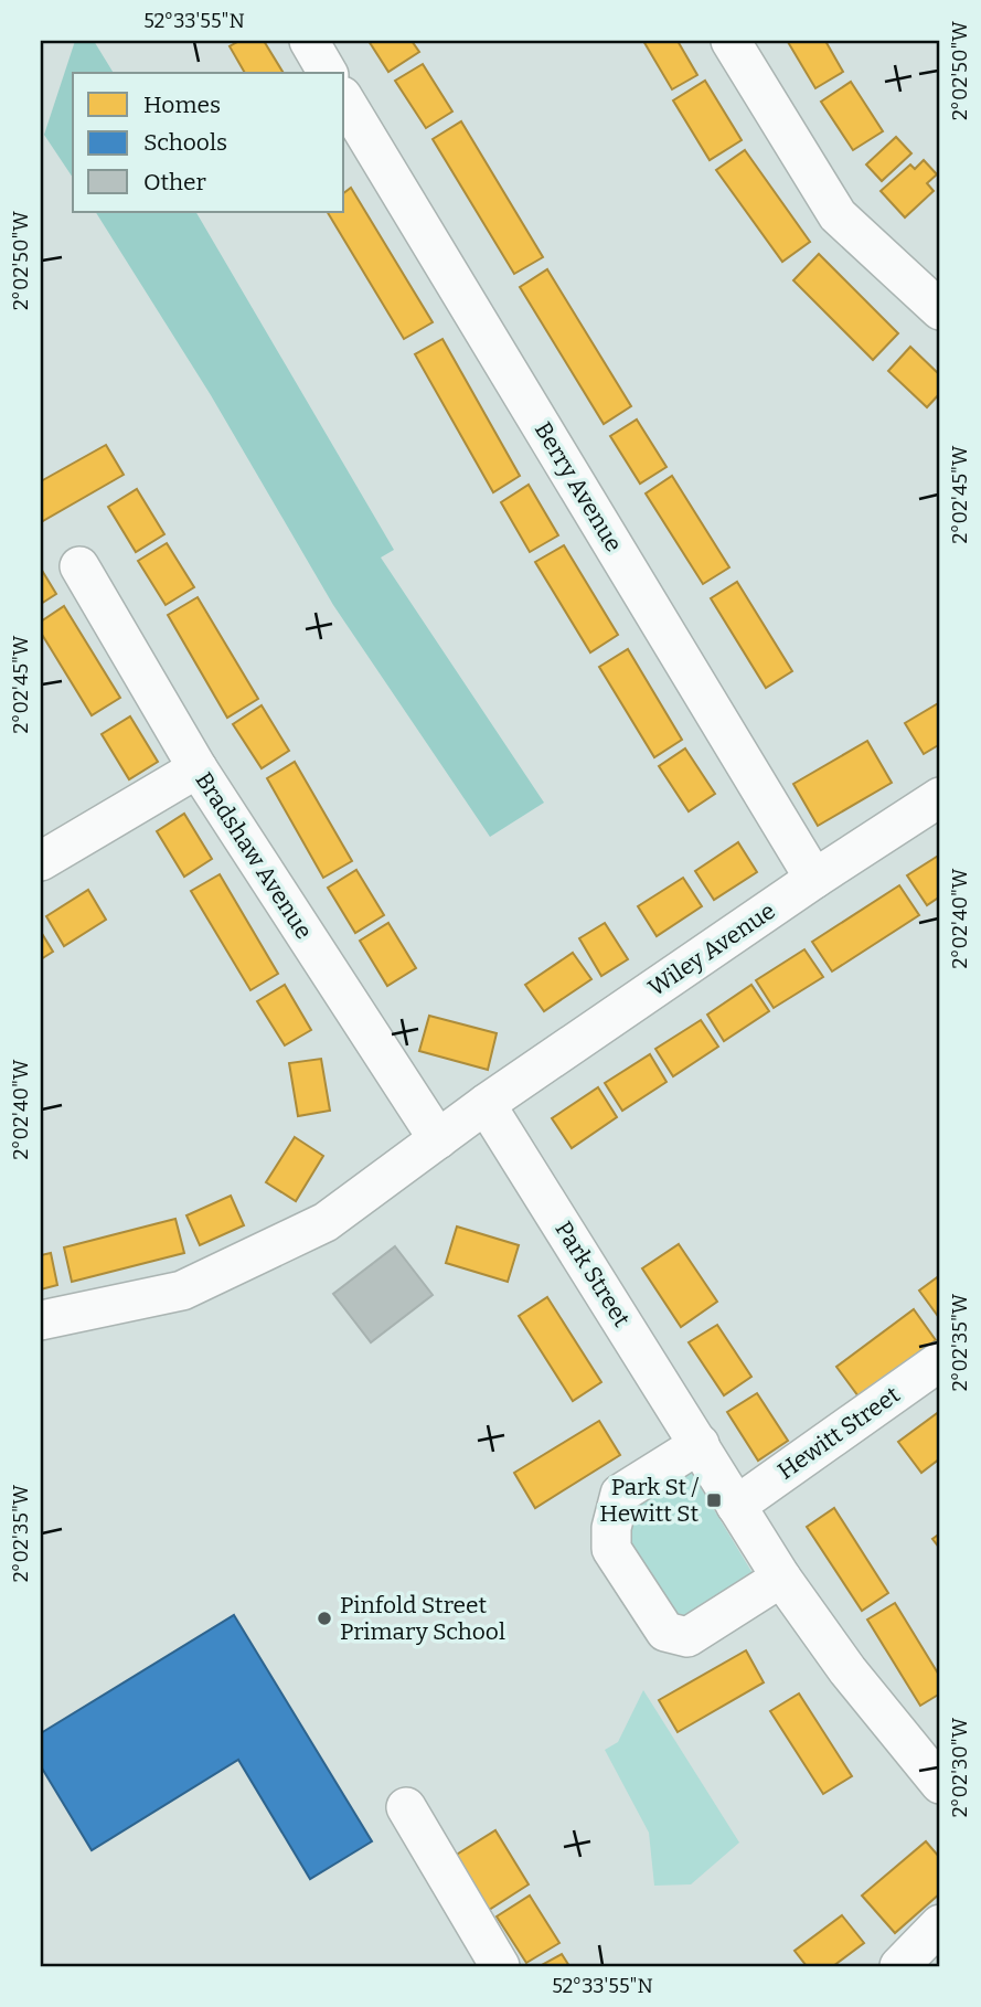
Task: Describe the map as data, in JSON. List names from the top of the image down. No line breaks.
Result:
{"streets":{"street":["Berry Avenue","Bradshaw Avenue","Wiley Avenue","Park Street","Hewitt Street"]},"crossings":[["Berry Avenue","Wiley Avenue"],["Bradshaw Avenue","Wiley Avenue"],["Wiley Avenue","Park Street"],["Park Street","Hewitt Street"]],"places":{"transit":["Park St / Hewitt St"],"other":["Pinfold Street Primary School"]},"legend":["Homes","Schools","Other"],"coordinates":["52°33'55\"N","2°02'50\"W","2°02'45\"W","2°02'40\"W","2°02'35\"W","2°02'30\"W"]}
